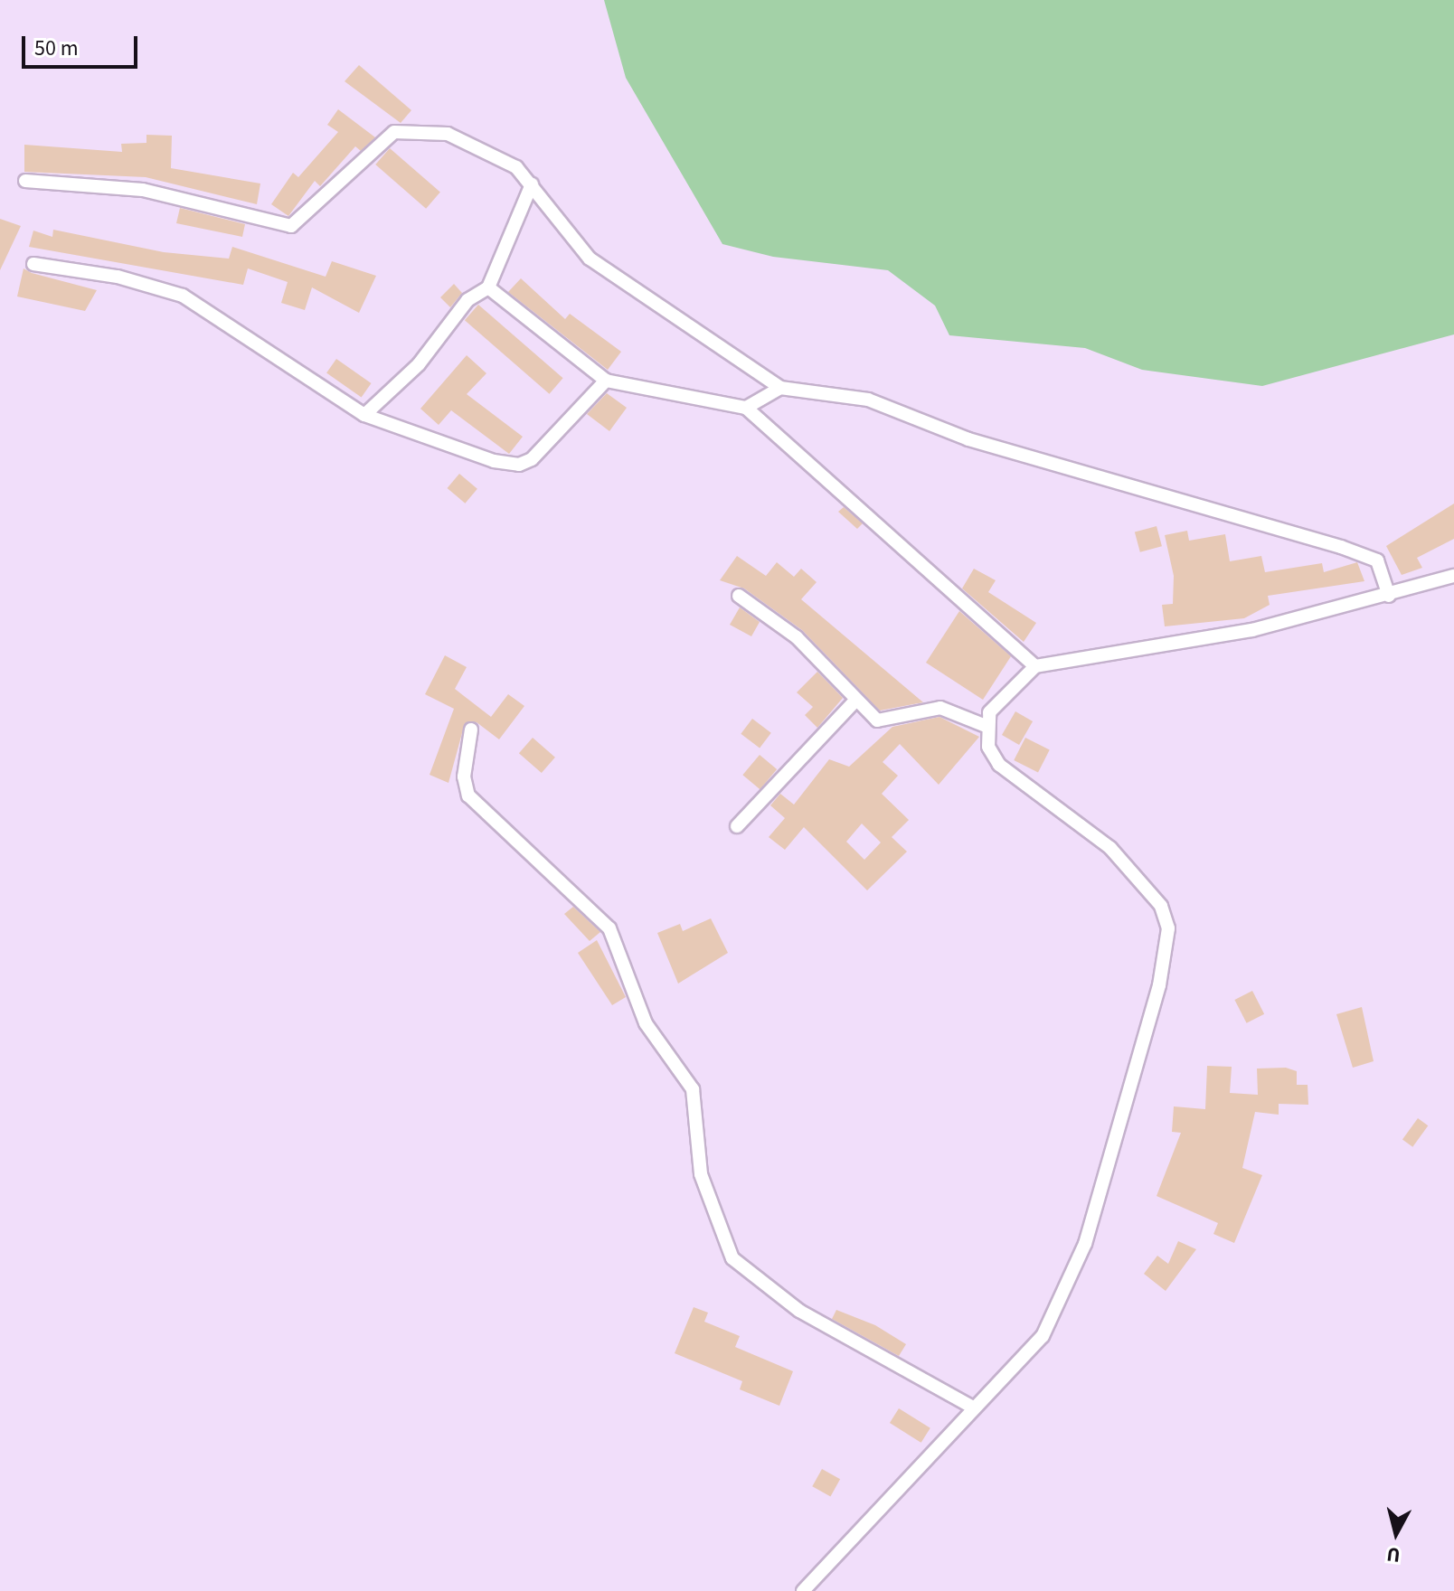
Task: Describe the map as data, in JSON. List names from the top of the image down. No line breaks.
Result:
{"scale_bar":"50 m","north":"bottom"}
